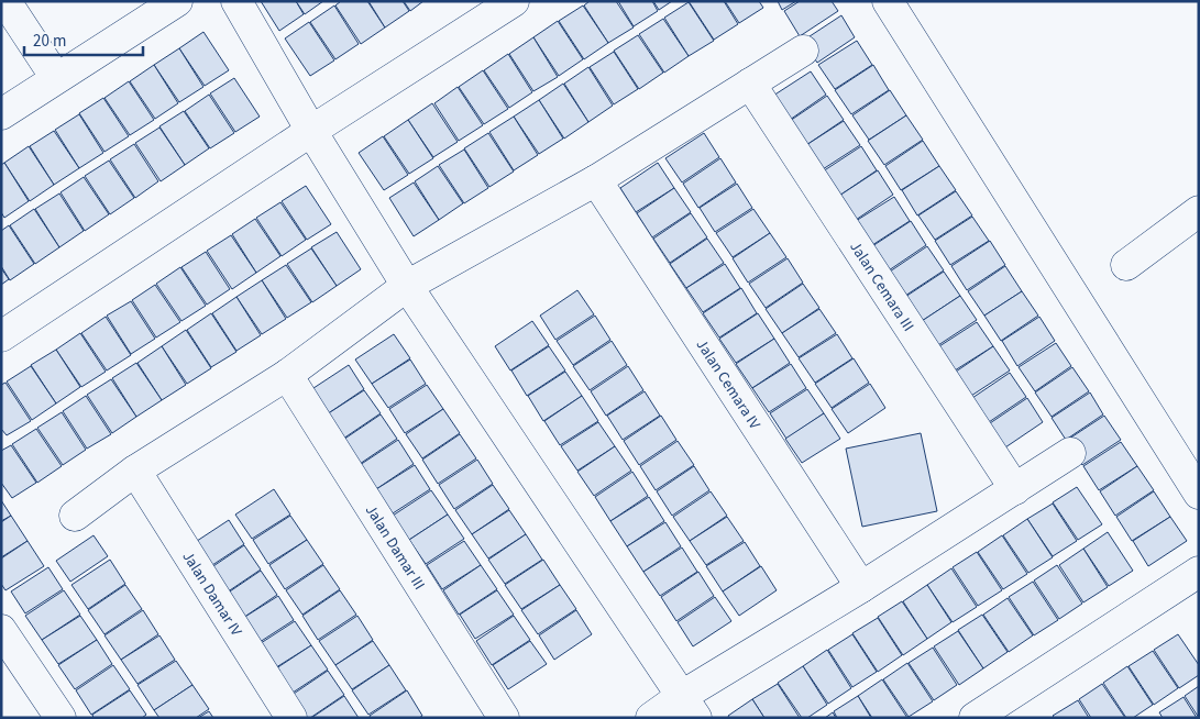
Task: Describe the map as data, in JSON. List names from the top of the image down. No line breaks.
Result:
{"streets":{"street":["Jalan Cemara III","Jalan Cemara IV","Jalan Damar III","Jalan Damar IV"]},"scale_bar":"20 m"}
